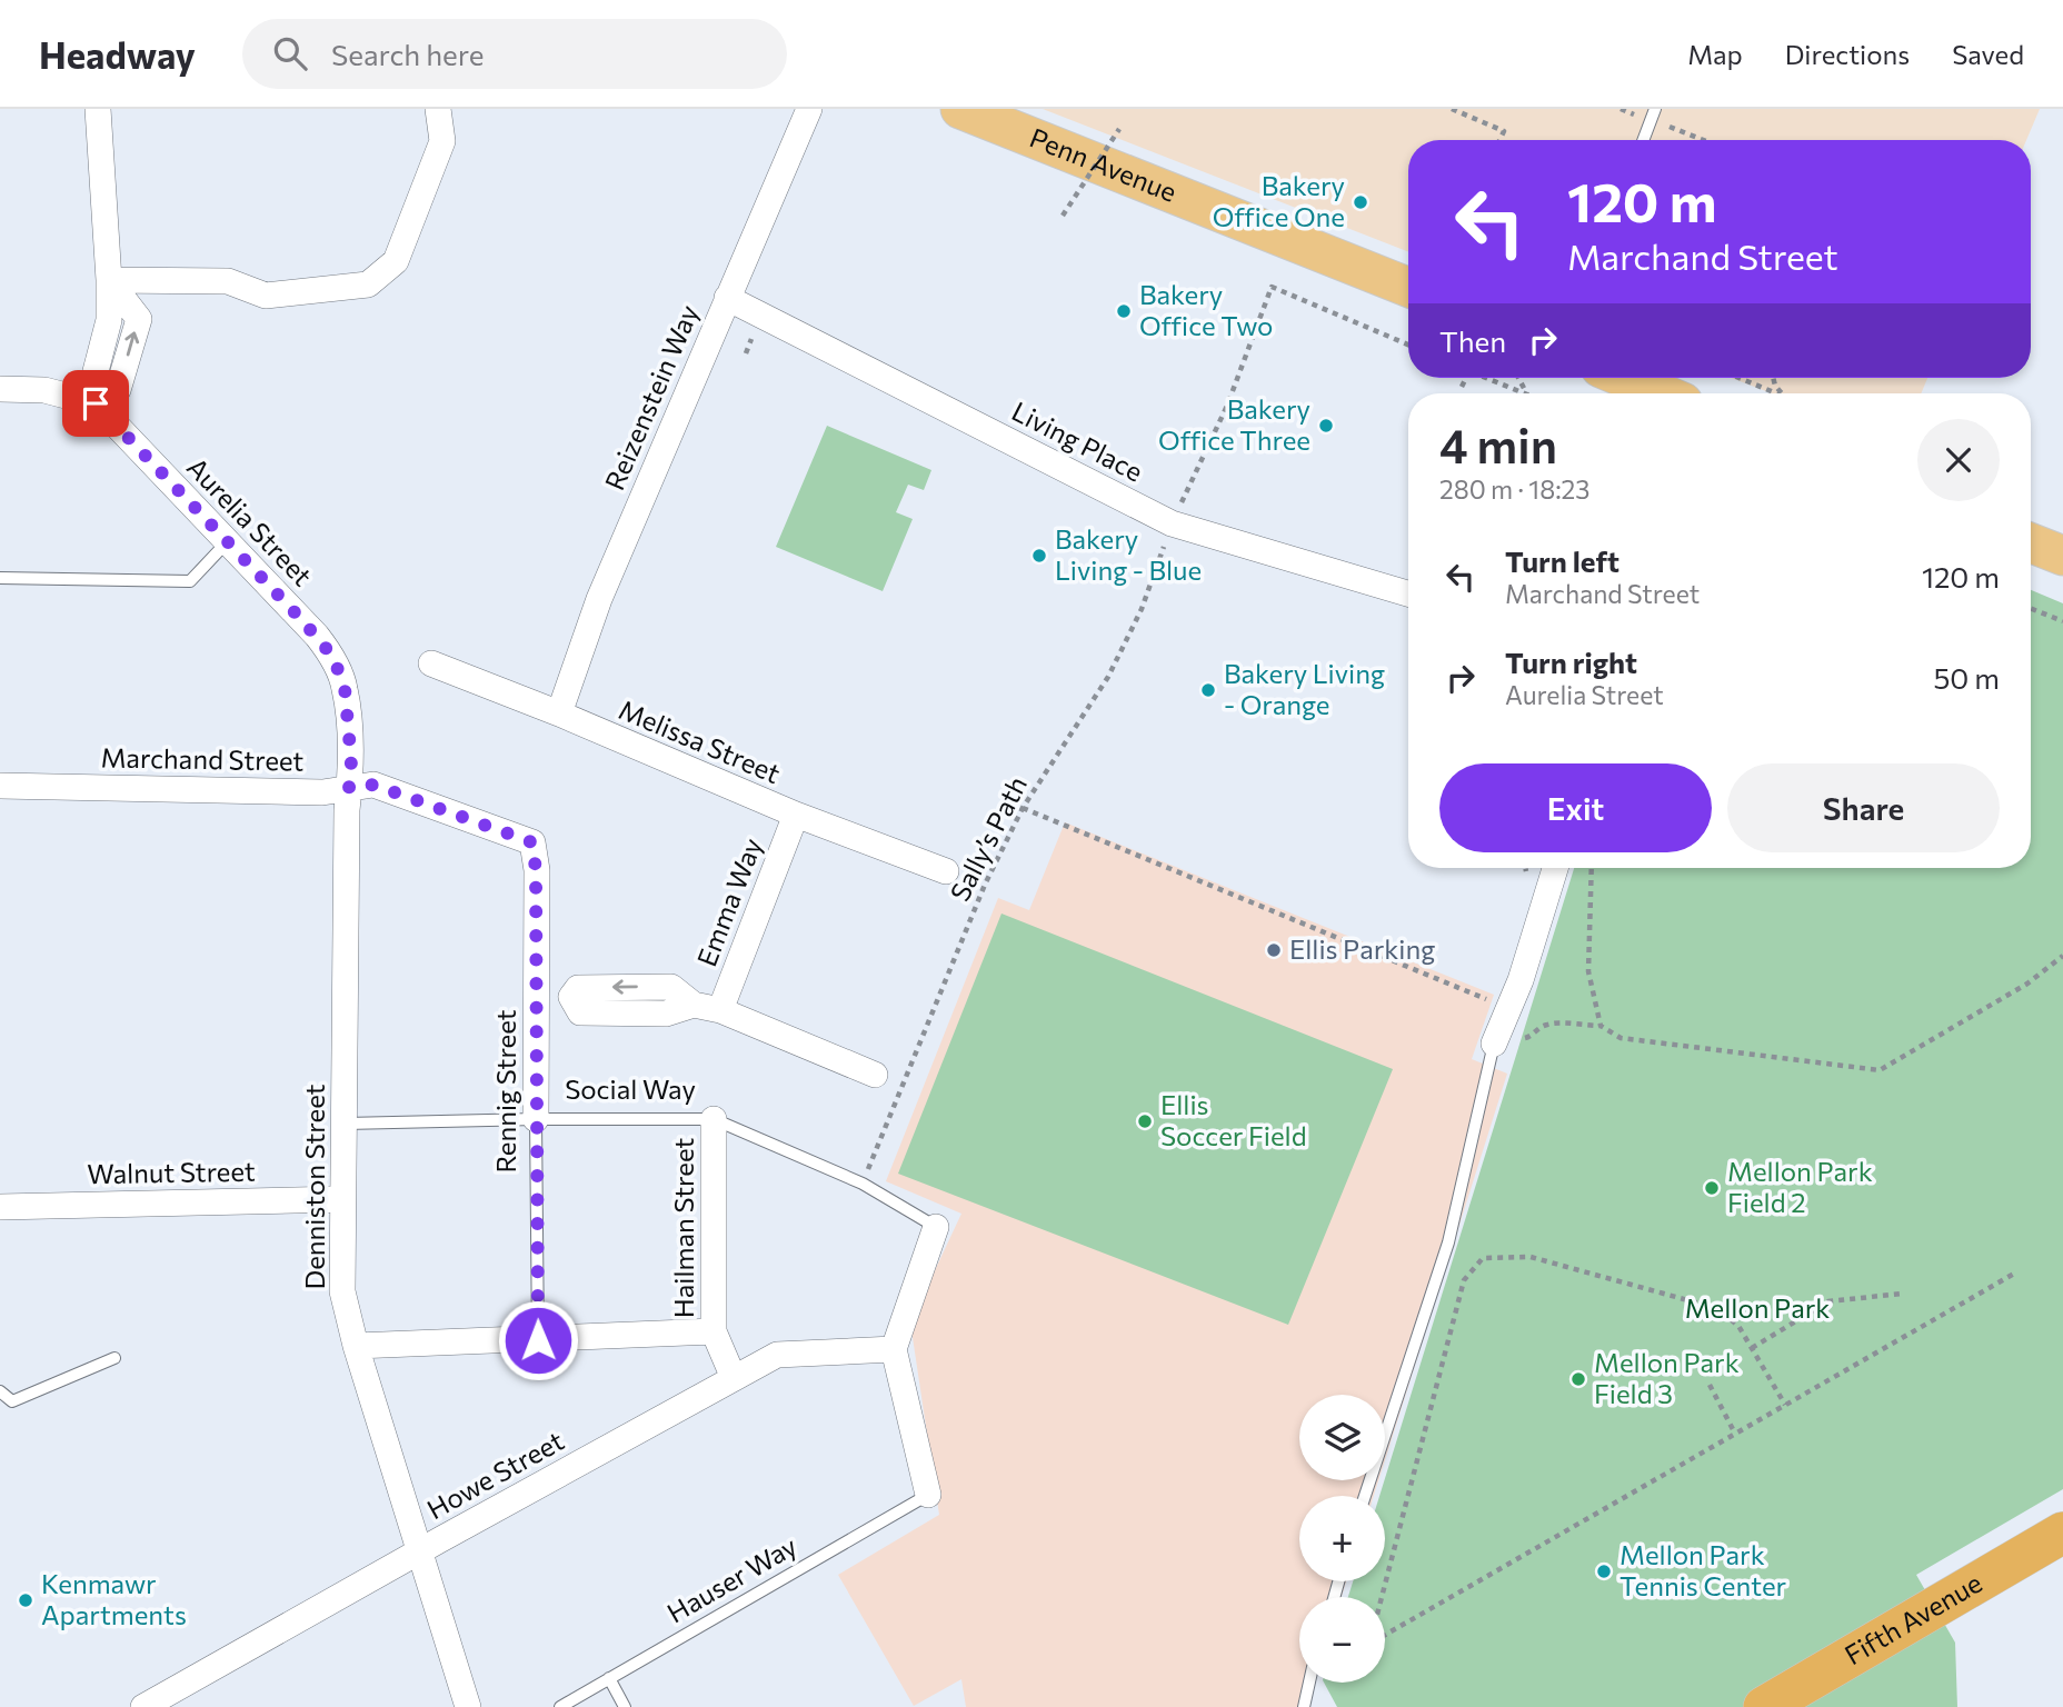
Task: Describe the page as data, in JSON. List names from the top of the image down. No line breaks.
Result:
{"streets":{"highway":["Fifth Avenue"],"main road":["Penn Avenue"],"street":["Reizenstein Way","Living Place","Aurelia Street","Melissa Street","Marchand Street","Emma Way","Rennig Street","Walnut Street","Denniston Street","Hailman Street","Howe Street"],"lane":["Social Way","Hauser Way"],"path":["Sally’s Path"]},"crossings":[["Reizenstein Way","Living Place"],["Reizenstein Way","Melissa Street"],["Living Place","Sally’s Path"],["Aurelia Street","Marchand Street"],["Aurelia Street","Denniston Street"],["Melissa Street","Emma Way"],["Marchand Street","Rennig Street"],["Marchand Street","Denniston Street"],["Sally’s Path","Social Way"],["Social Way","Rennig Street"],["Social Way","Denniston Street"],["Social Way","Hailman Street"],["Walnut Street","Denniston Street"],["Denniston Street","Howe Street"],["Hailman Street","Howe Street"]],"parks":["Mellon Park"],"places":["Bakery Office One","Bakery Office Two","Bakery Office Three","Bakery Living - Blue","Bakery Living - Orange","Ellis Parking","Ellis Soccer Field","Mellon Park Field 2","Mellon Park Field 3","Mellon Park Tennis Center","Kenmawr Apartments"],"page":{"header":"Headway","search":"Search here","nav":["Map","Directions","Saved"],"turn":["120 m","Marchand Street"],"then":"Then","heading":["4 min","280 m · 18:23"],"list":[{"name":"Turn left","note":"Marchand Street","value":"120 m"},{"name":"Turn right","note":"Aurelia Street","value":"50 m"}],"buttons":["Exit","Share"],"map_buttons":["+","−"]}}
